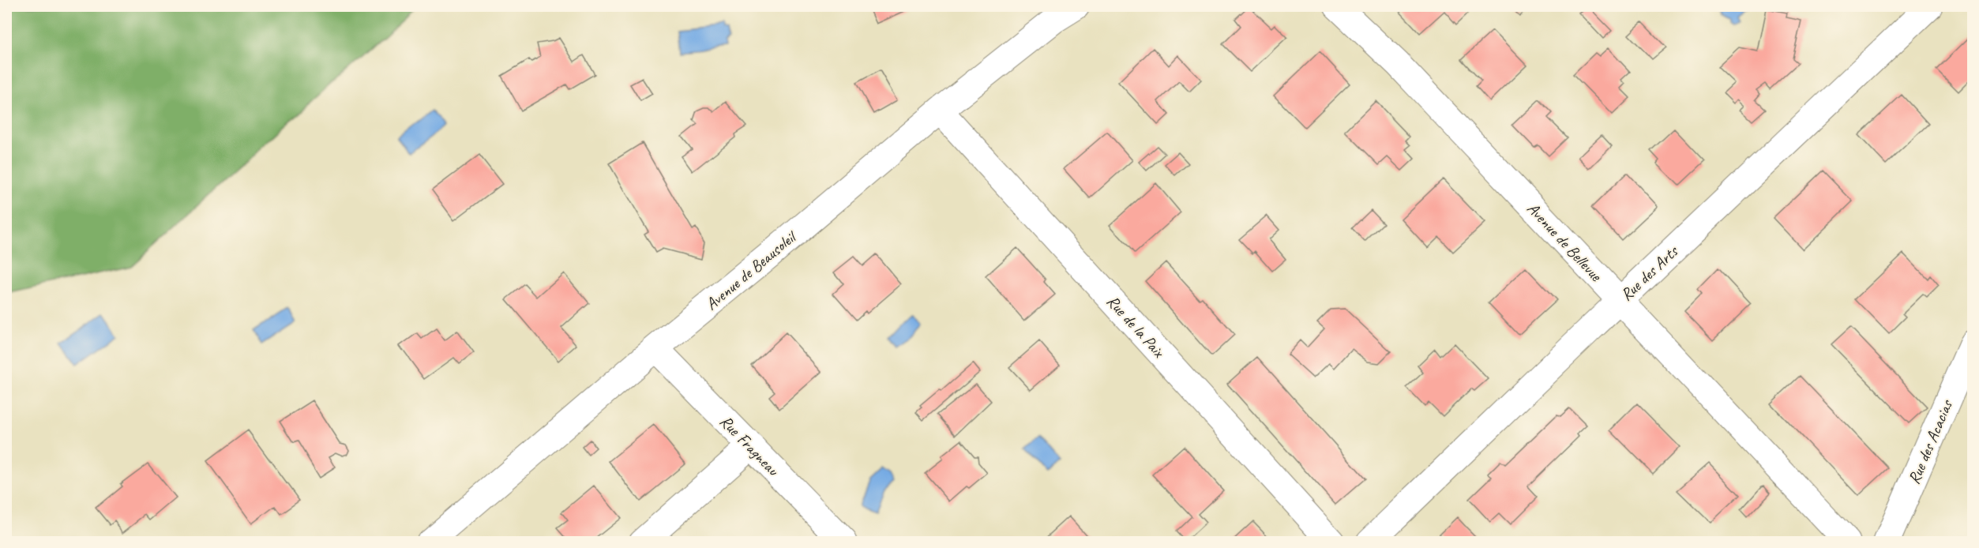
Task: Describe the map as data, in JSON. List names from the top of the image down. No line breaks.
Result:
{"streets":{"street":["Avenue de Bellevue","Avenue de Beausoleil","Rue des Arts","Rue de la Paix","Rue des Acacias","Rue Fragneau"]},"crossings":[["Avenue de Bellevue","Rue des Arts"],["Avenue de Beausoleil","Rue de la Paix"],["Avenue de Beausoleil","Rue Fragneau"]]}
